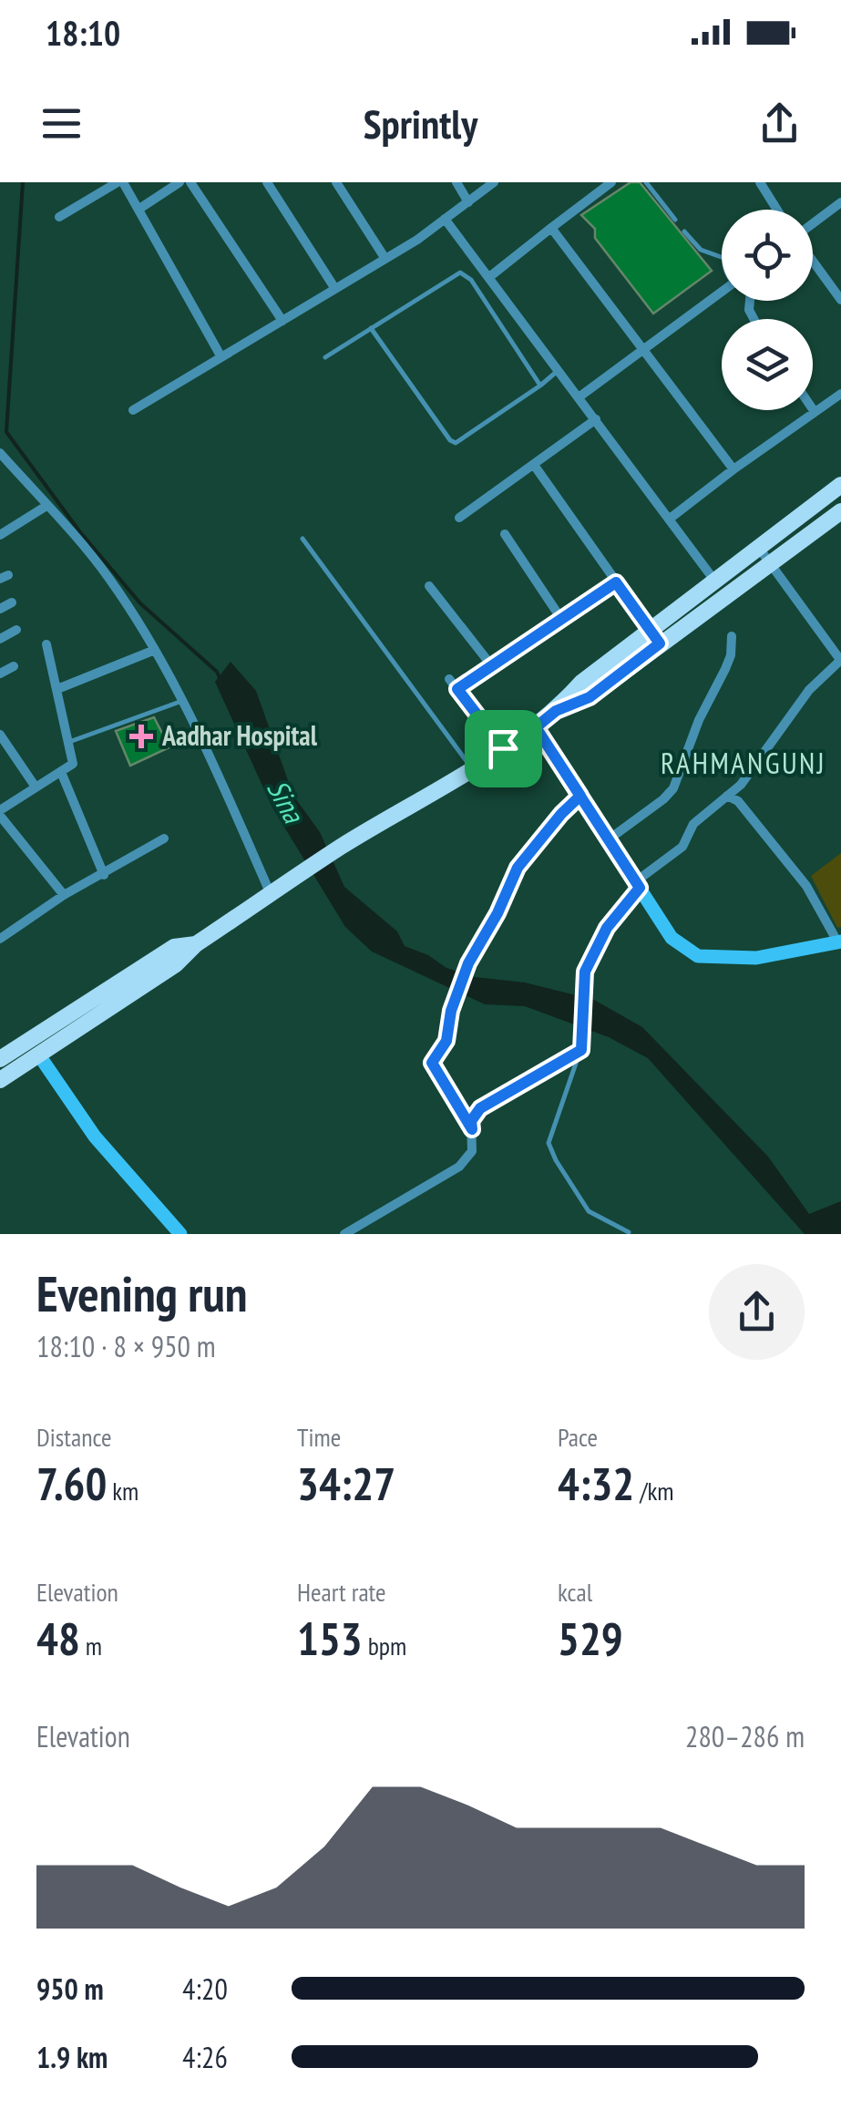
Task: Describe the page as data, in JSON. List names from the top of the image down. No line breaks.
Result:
{"districts":["RAHMANGUNJ"],"water":["Sina"],"places":{"health":["Aadhar Hospital"]},"page":{"status":"18:10","header":"Sprintly","heading":["Evening run","18:10 · 8 × 950 m"],"stats":[["Distance","7.60 km"],["Time","34:27"],["Pace","4:32 /km"],["Elevation","48 m"],["Heart rate","153 bpm"],["kcal","529"]],"chart":["Elevation","280–286 m"],"list":[{"name":"950 m","note":"4:20"},{"name":"1.9 km","note":"4:26"}]}}
